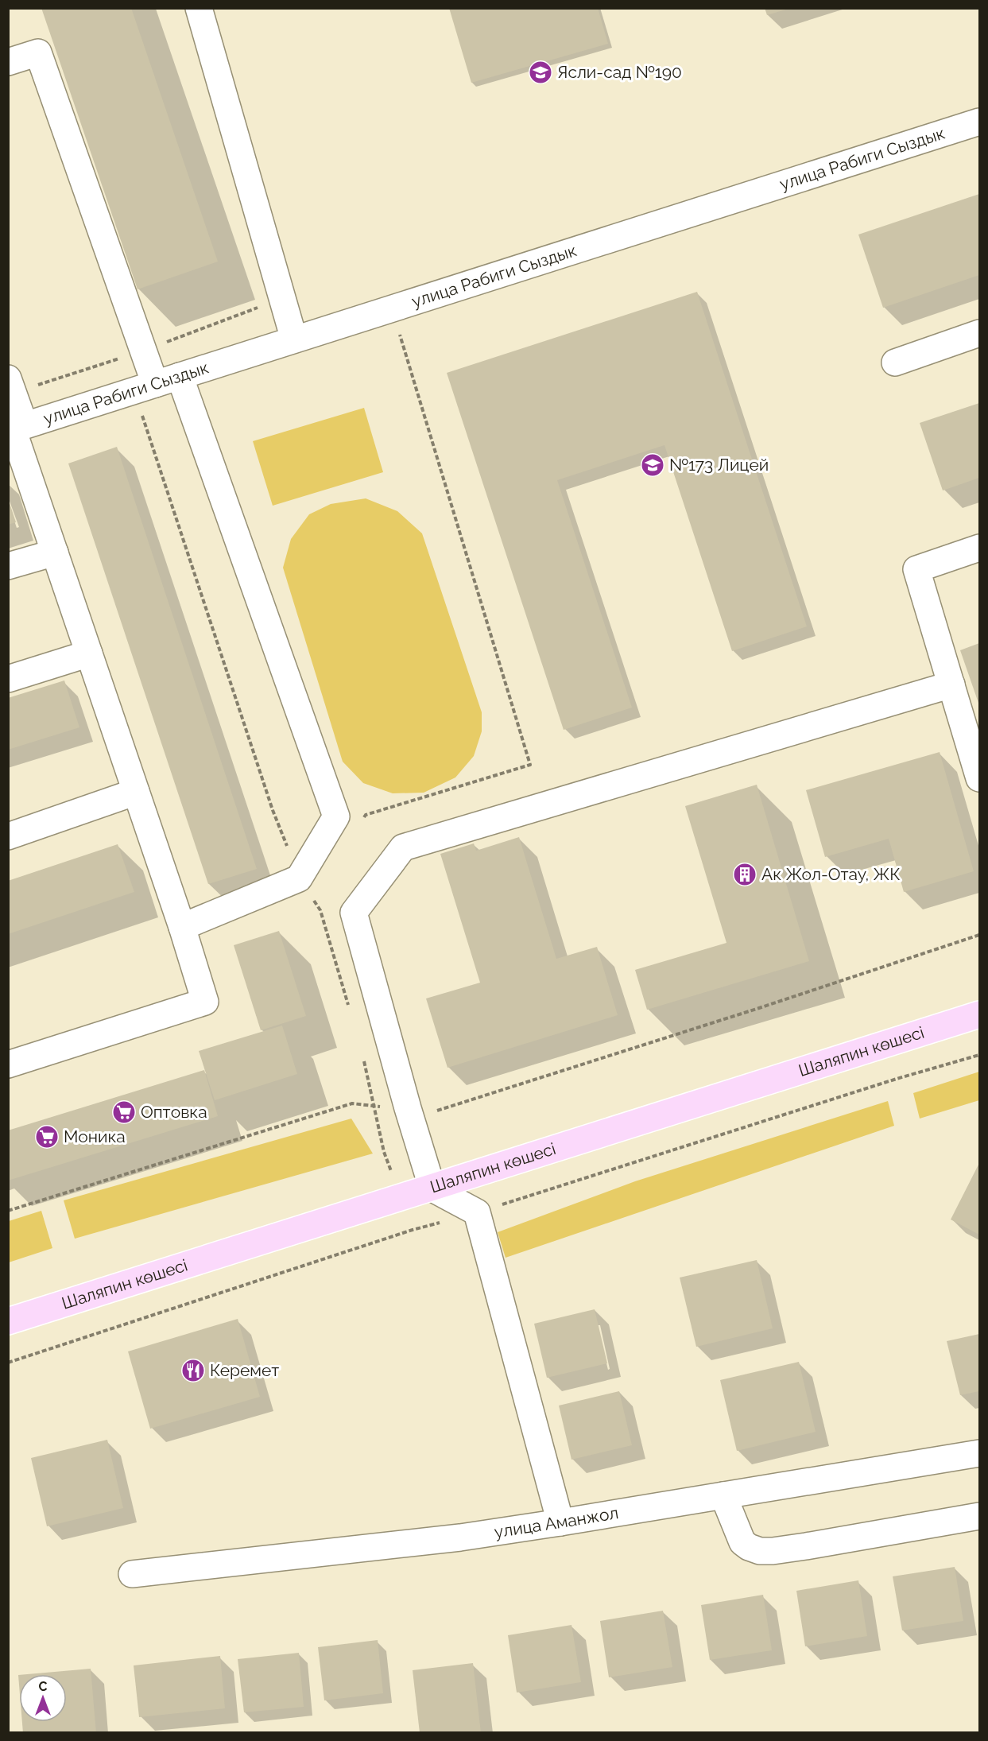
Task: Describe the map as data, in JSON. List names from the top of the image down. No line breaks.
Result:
{"streets":{"main road":["Шаляпин көшесі"],"street":["улица Рабиги Сыздык","улица Аманжол"]},"places":{"school or university":["Ясли-сад №190","№173 Лицей"],"building":["Ак Жол-Отау, ЖК"],"supermarket":["Оптовка","Моника"],"restaurant":["Керемет"]},"north":"top"}
